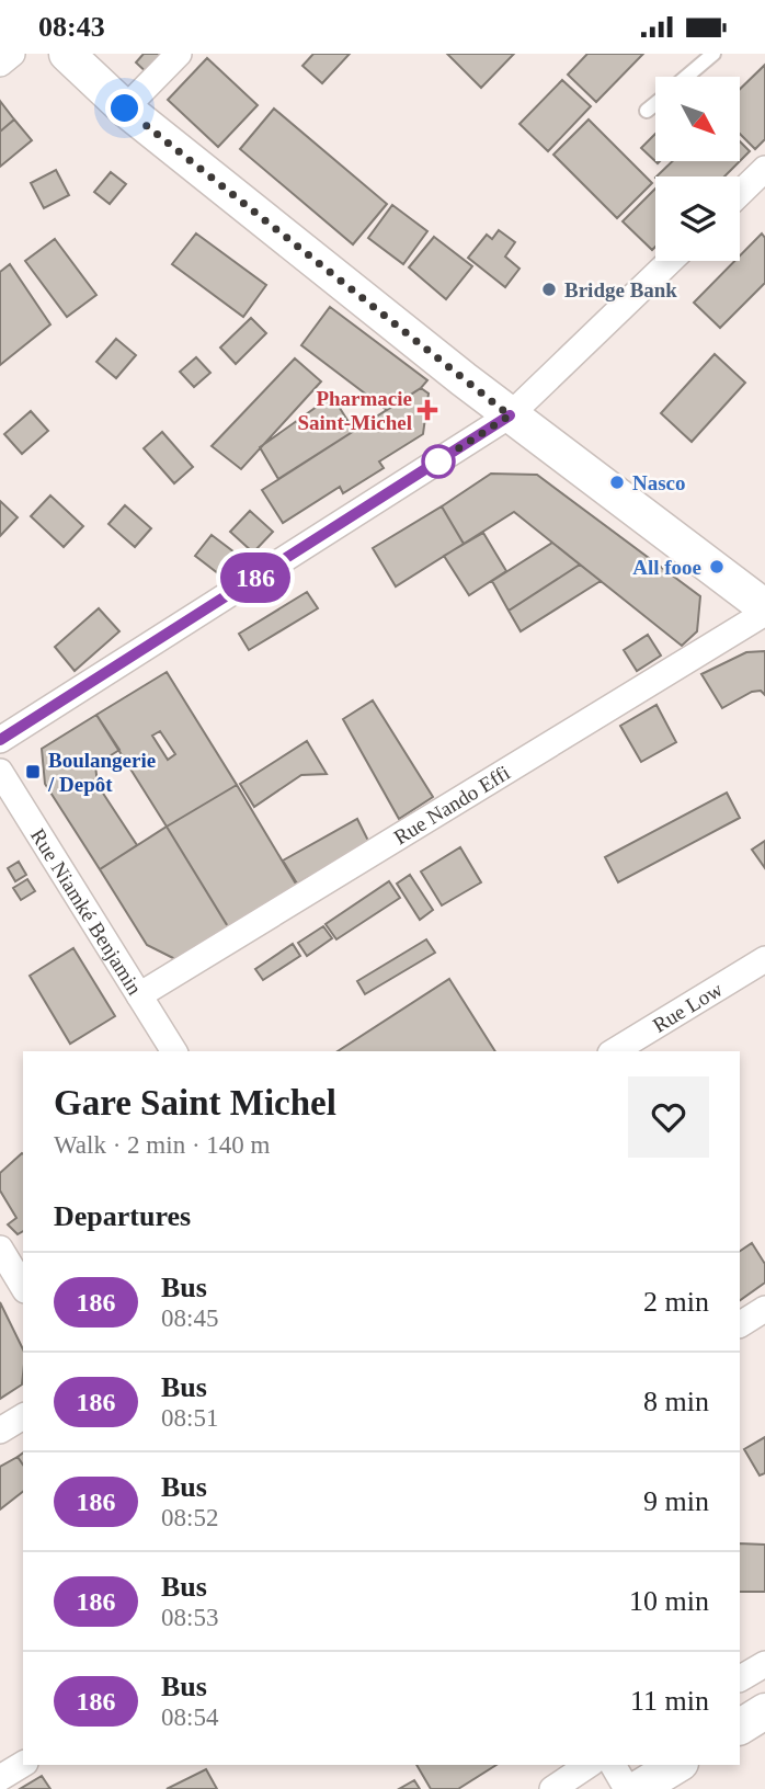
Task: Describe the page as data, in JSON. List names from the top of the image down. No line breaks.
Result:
{"streets":{"street":["Rue Nando Effi","Rue Niamké Benjamin","Rue Low"]},"crossings":[["Rue Nando Effi","Rue Niamké Benjamin"]],"places":{"other":["Bridge Bank","Nasco","All fooe"],"health":["Pharmacie Saint-Michel"],"transit":["Boulangerie / Depôt"]},"lines":["bus line 186"],"north":"bottom right","page":{"status":"08:43","on_map":"186","heading":[["Gare Saint Michel","Walk · 2 min · 140 m"],"Departures"],"list":[{"mark":"186","name":"Bus","note":"08:45","value":"2 min"},{"mark":"186","name":"Bus","note":"08:51","value":"8 min"},{"mark":"186","name":"Bus","note":"08:52","value":"9 min"},{"mark":"186","name":"Bus","note":"08:53","value":"10 min"},{"mark":"186","name":"Bus","note":"08:54","value":"11 min"}]}}
